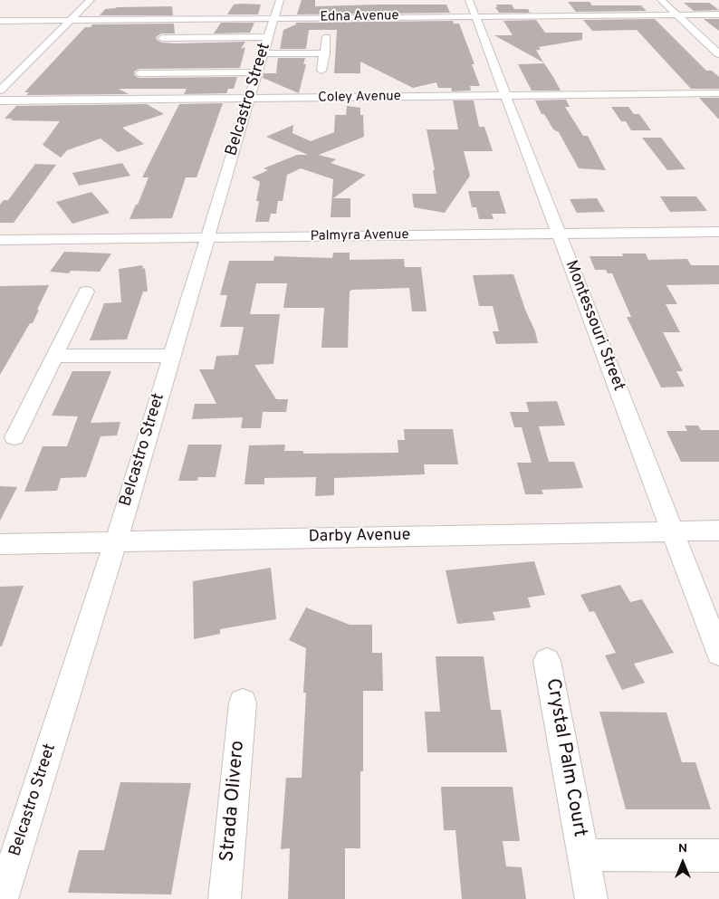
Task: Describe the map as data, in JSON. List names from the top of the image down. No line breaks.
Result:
{"streets":{"street":["Edna Avenue","Coley Avenue","Belcastro Street","Palmyra Avenue","Montessouri Street","Darby Avenue","Crystal Palm Court","Strada Olivero"]},"crossings":[["Edna Avenue","Belcastro Street"],["Edna Avenue","Montessouri Street"],["Coley Avenue","Belcastro Street"],["Coley Avenue","Montessouri Street"],["Belcastro Street","Palmyra Avenue"],["Belcastro Street","Darby Avenue"],["Palmyra Avenue","Montessouri Street"],["Montessouri Street","Darby Avenue"]],"north":"top"}
